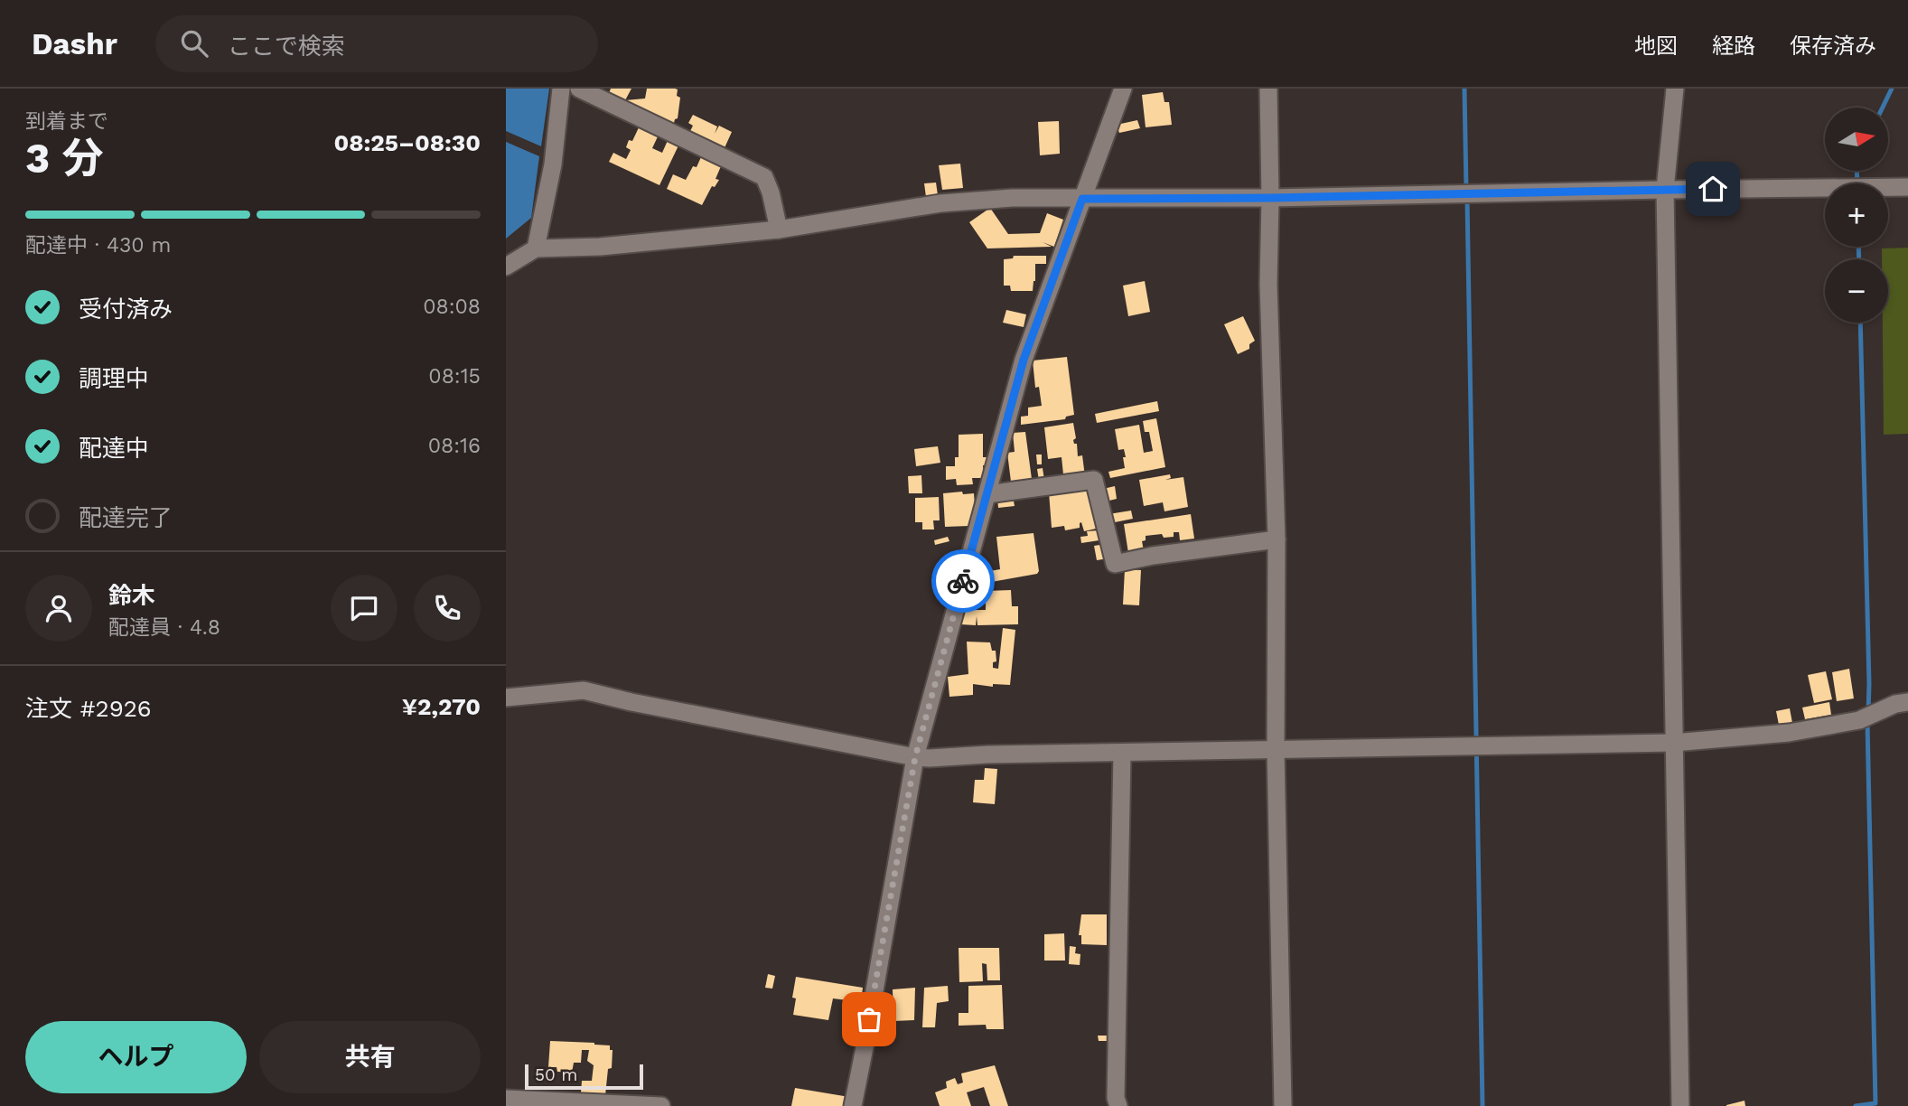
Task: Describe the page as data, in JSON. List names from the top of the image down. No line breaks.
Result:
{"scale_bar":"50 m","north":"right","page":{"header":"Dashr","search":"ここで検索","nav":["地図","経路","保存済み"],"heading":["3 分","到着まで","08:25–08:30"],"panel":["鈴木","配達員 · 4.8","注文 #2926","¥2,270"],"map_buttons":["+","−"],"bar":"配達中 · 430 m","list":[["受付済み","08:08"],["調理中","08:15"],["配達中","08:16"],"配達完了"],"buttons":["ヘルプ","共有"],"scale":"50 m"}}
